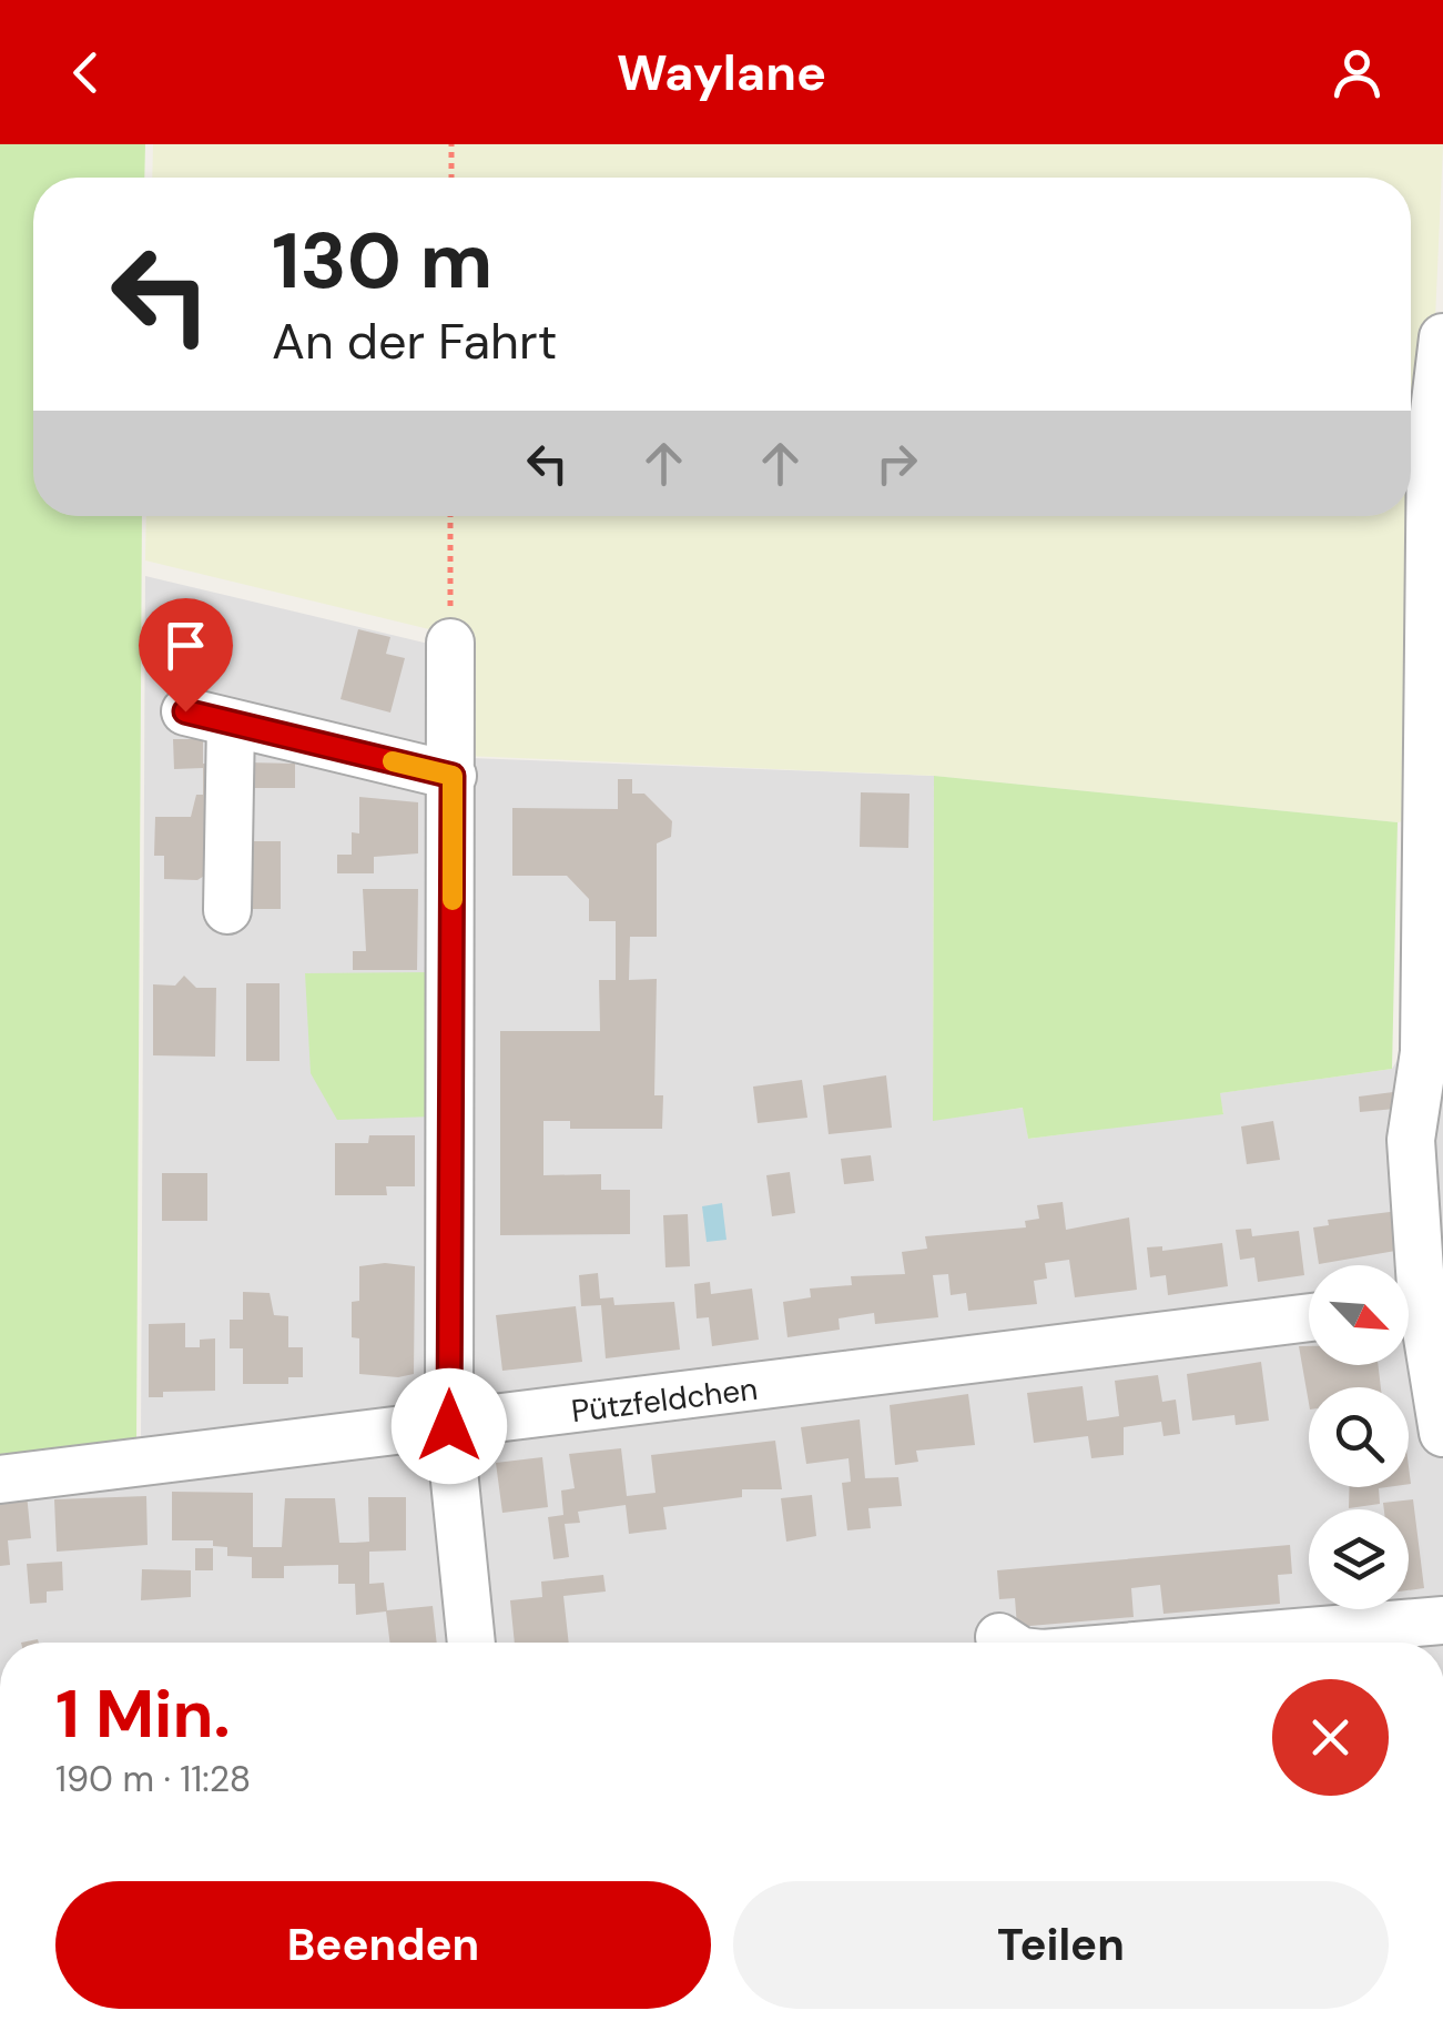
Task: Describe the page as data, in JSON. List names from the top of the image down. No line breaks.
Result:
{"streets":{"street":["Pützfeldchen"]},"north":"bottom right","page":{"header":"Waylane","turn":["130 m","An der Fahrt"],"heading":["1 Min.","190 m · 11:28"],"buttons":["Beenden","Teilen"]}}
